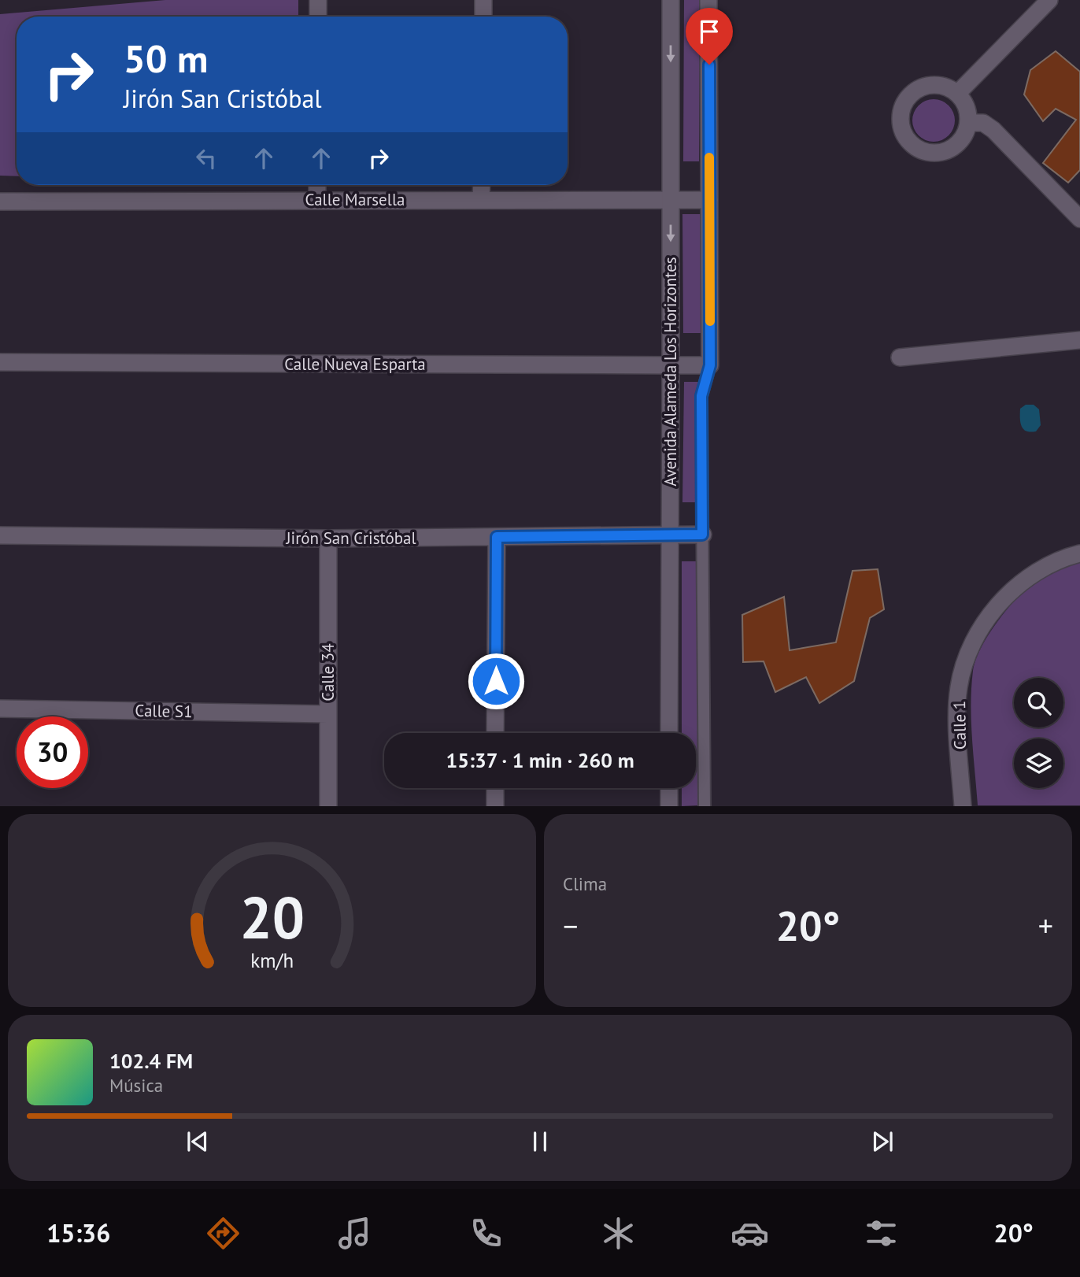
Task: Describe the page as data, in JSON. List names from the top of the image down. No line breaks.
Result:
{"streets":{"street":["Calle Marsella","Calle Nueva Esparta","Avenida Alameda Los Horizontes","Jirón San Cristóbal","Calle 34","Calle S1","Calle 1"]},"crossings":[["Calle Marsella","Avenida Alameda Los Horizontes"],["Calle Nueva Esparta","Avenida Alameda Los Horizontes"],["Avenida Alameda Los Horizontes","Jirón San Cristóbal"],["Jirón San Cristóbal","Calle 34"],["Calle 34","Calle S1"]],"page":{"turn":["50 m","Jirón San Cristóbal"],"limit":"30","trip":"15:37 · 1 min · 260 m","tile":"Clima","heat":["−","20°","+"],"song":["102.4 FM","Música"],"tabs":["15:36","20°"],"gauge":["20","km/h"]}}
